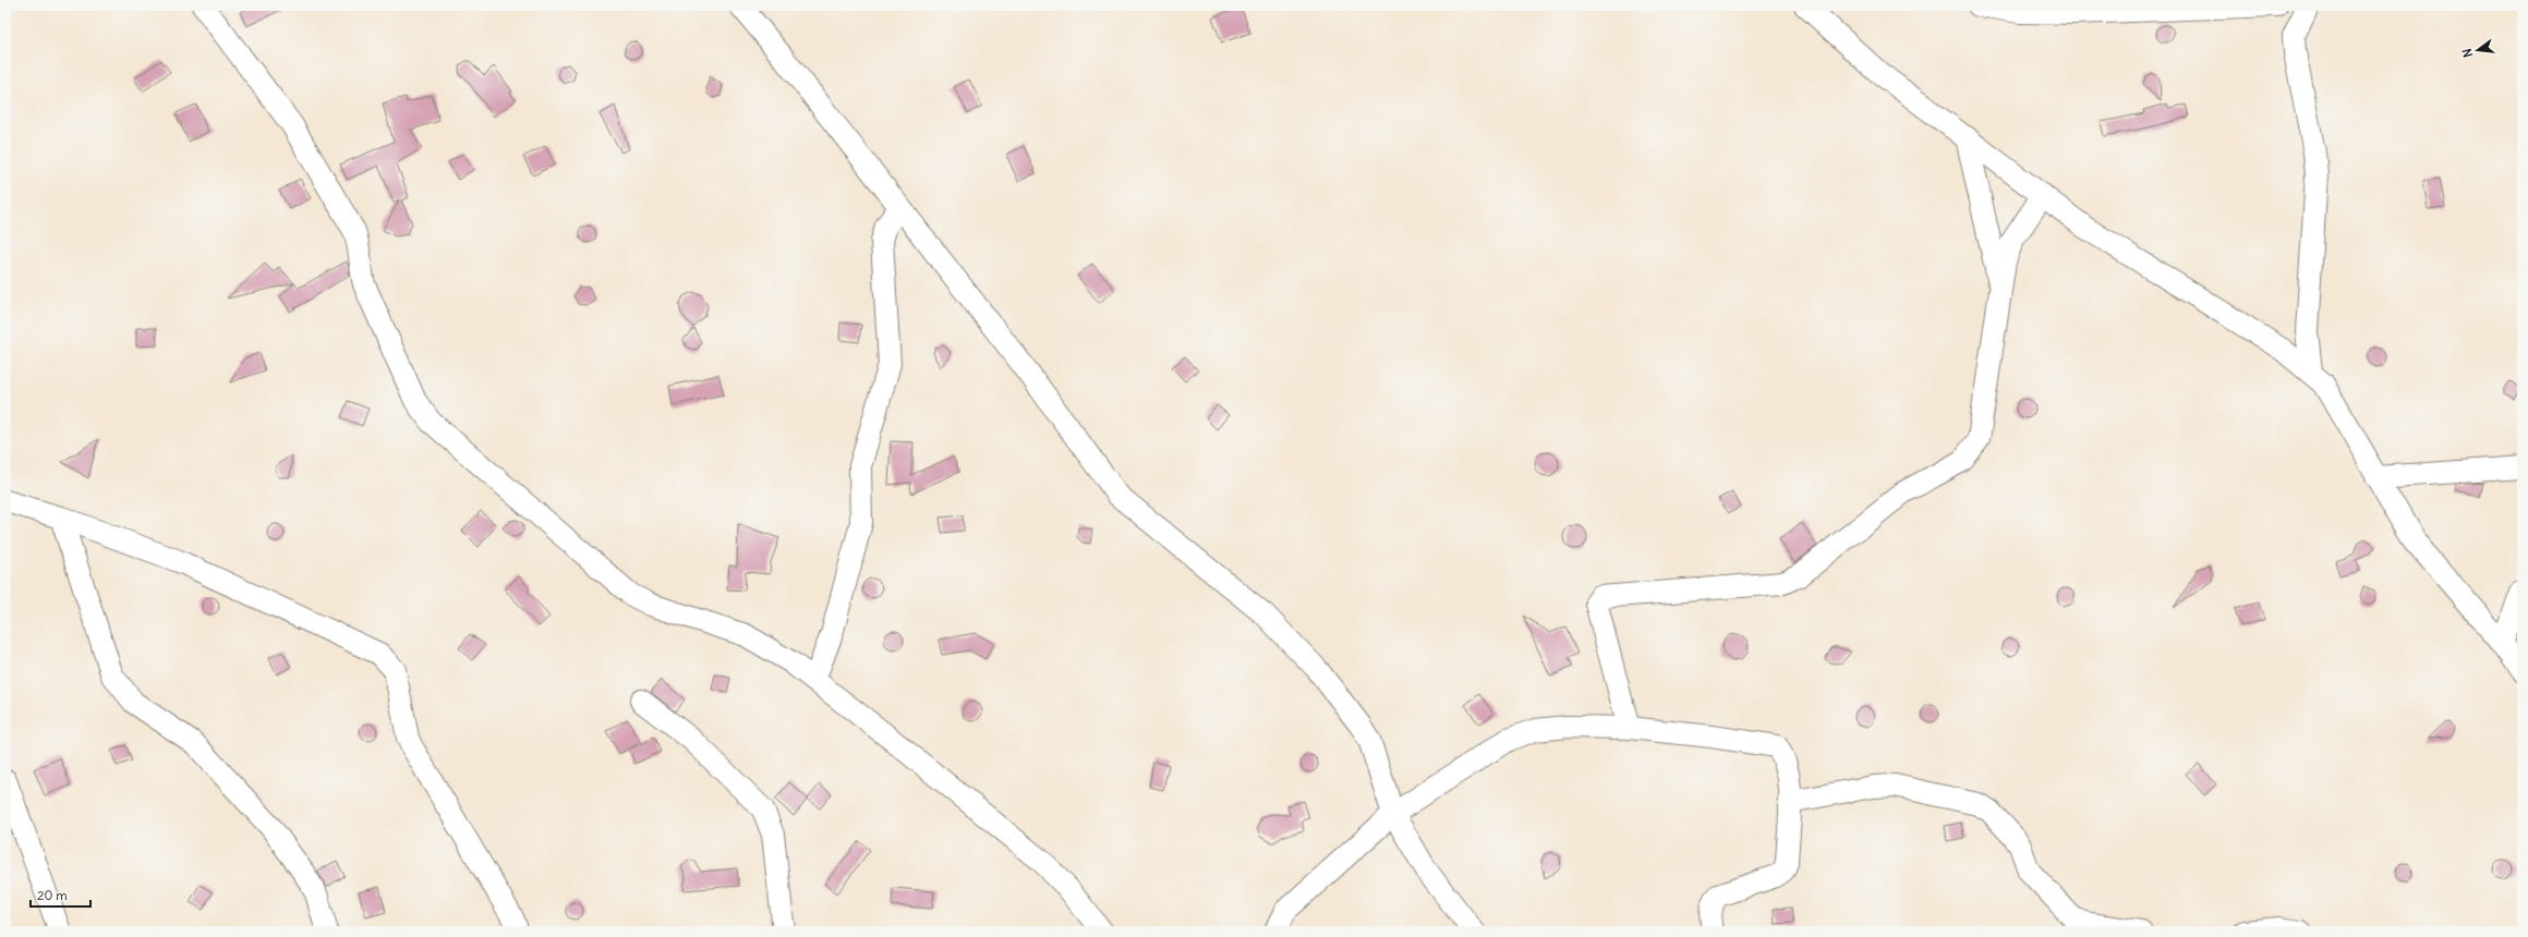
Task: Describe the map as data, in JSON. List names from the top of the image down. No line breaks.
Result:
{"scale_bar":"20 m","north":"left"}
